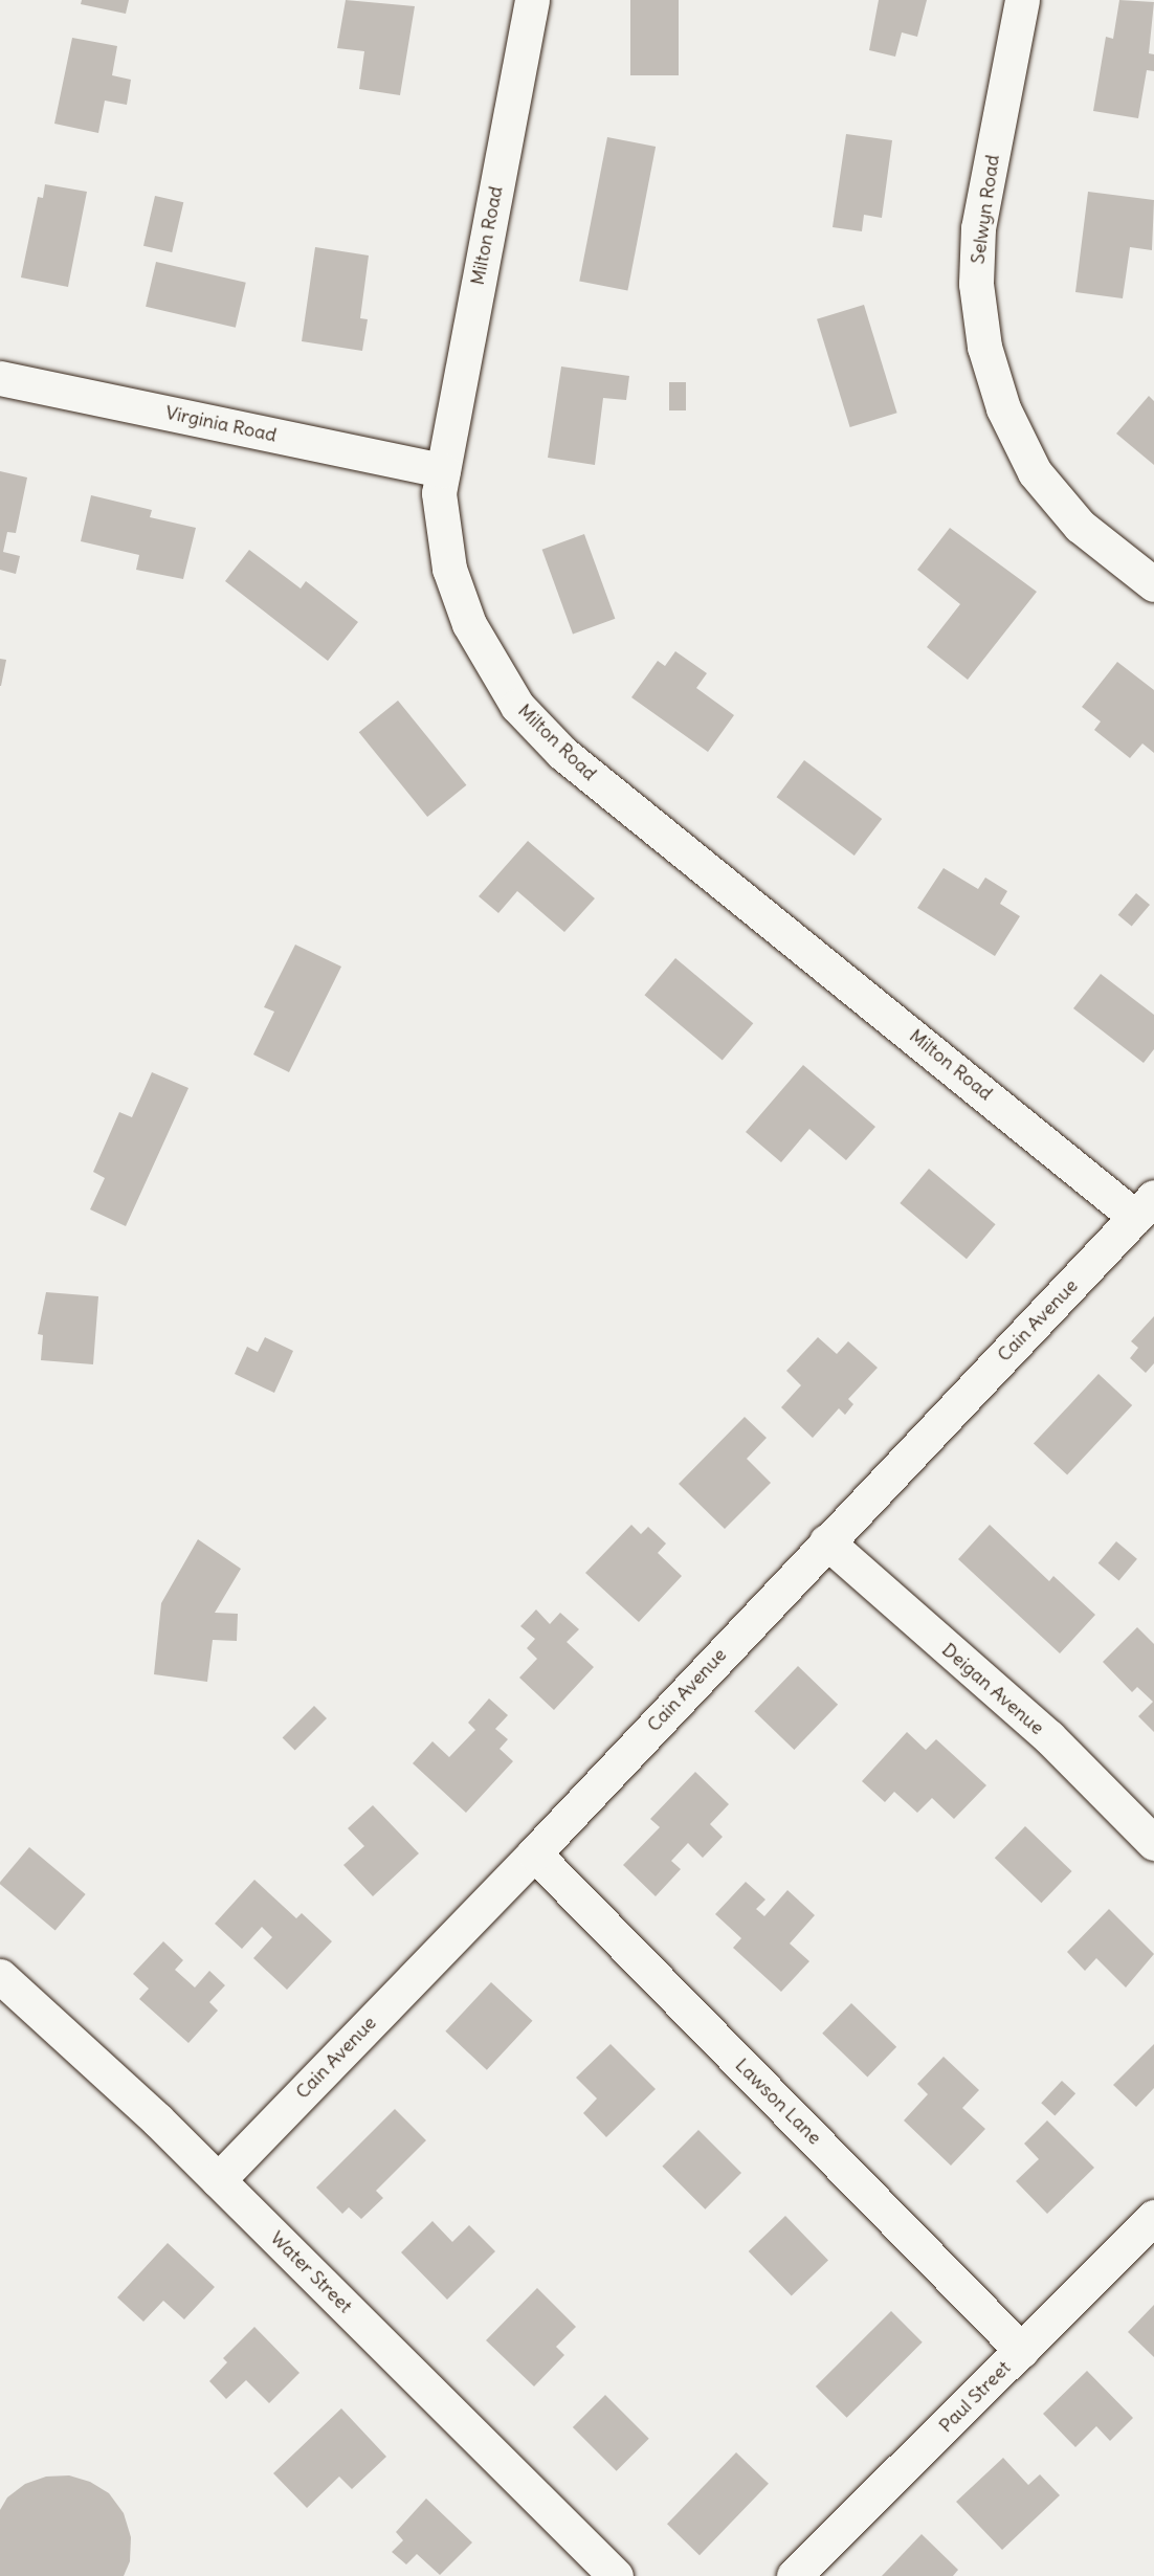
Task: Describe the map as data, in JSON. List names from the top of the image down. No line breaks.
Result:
{"streets":{"street":["Selwyn Road","Milton Road","Virginia Road","Cain Avenue","Deigan Avenue","Lawson Lane","Water Street","Paul Street"]},"crossings":[["Milton Road","Virginia Road"],["Milton Road","Cain Avenue"],["Cain Avenue","Deigan Avenue"],["Cain Avenue","Lawson Lane"],["Cain Avenue","Water Street"],["Lawson Lane","Paul Street"]]}
